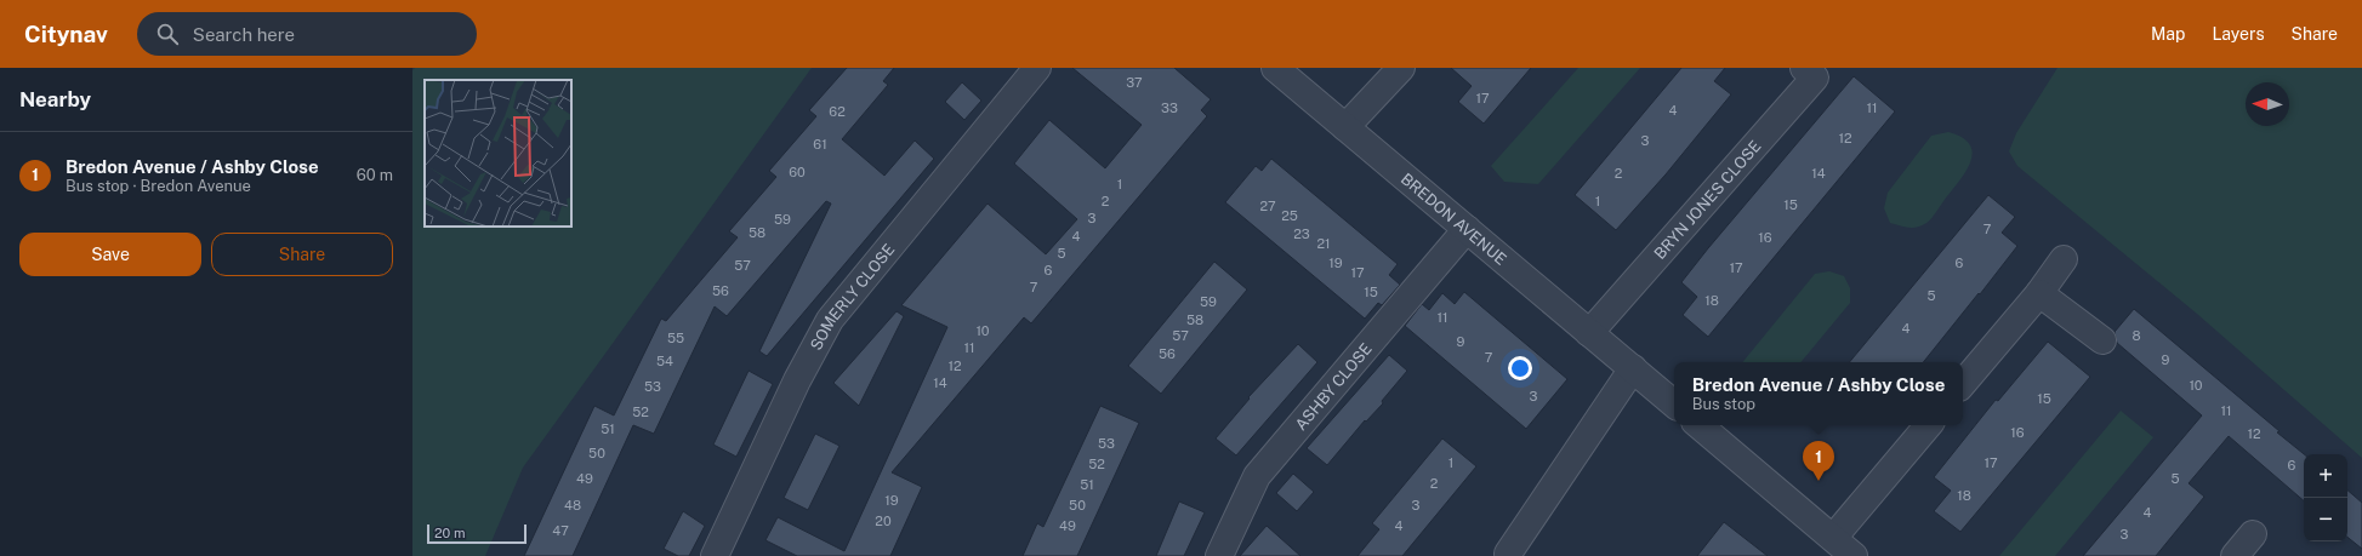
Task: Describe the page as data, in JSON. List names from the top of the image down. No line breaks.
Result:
{"streets":{"street":["BRYN JONES CLOSE","BREDON AVENUE","SOMERLY CLOSE","ASHBY CLOSE"]},"crossings":[["BRYN JONES CLOSE","BREDON AVENUE"],["BREDON AVENUE","ASHBY CLOSE"]],"house_numbers":["37","17","33","11","4","62","12","3","61","60","2","14","1","2","1","15","27","25","3","59","7","58","23","4","16","21","5","19","6","57","17","6","17","7","56","15","5","18","59","11","58","4","10","57","8","55","9","11","56","7","9","54","12","14","10","53","3","15","11","52","51","16","12","53","50","1","17","52","6","49","5","2","51","18","19","48","50","3","4","20","49","4","47","3"],"scale_bar":"20 m","north":"left","page":{"header":"Citynav","search":"Search here","nav":["Map","Layers","Share"],"heading":"Nearby","list":[{"mark":"1","name":"Bredon Avenue / Ashby Close","note":"Bus stop · Bredon Avenue","value":"60 m"}],"buttons":["Save","Share"],"popup":["Bredon Avenue / Ashby Close","Bus stop"],"pins":"1","map_buttons":["+","−"],"scale":"20 m"}}
